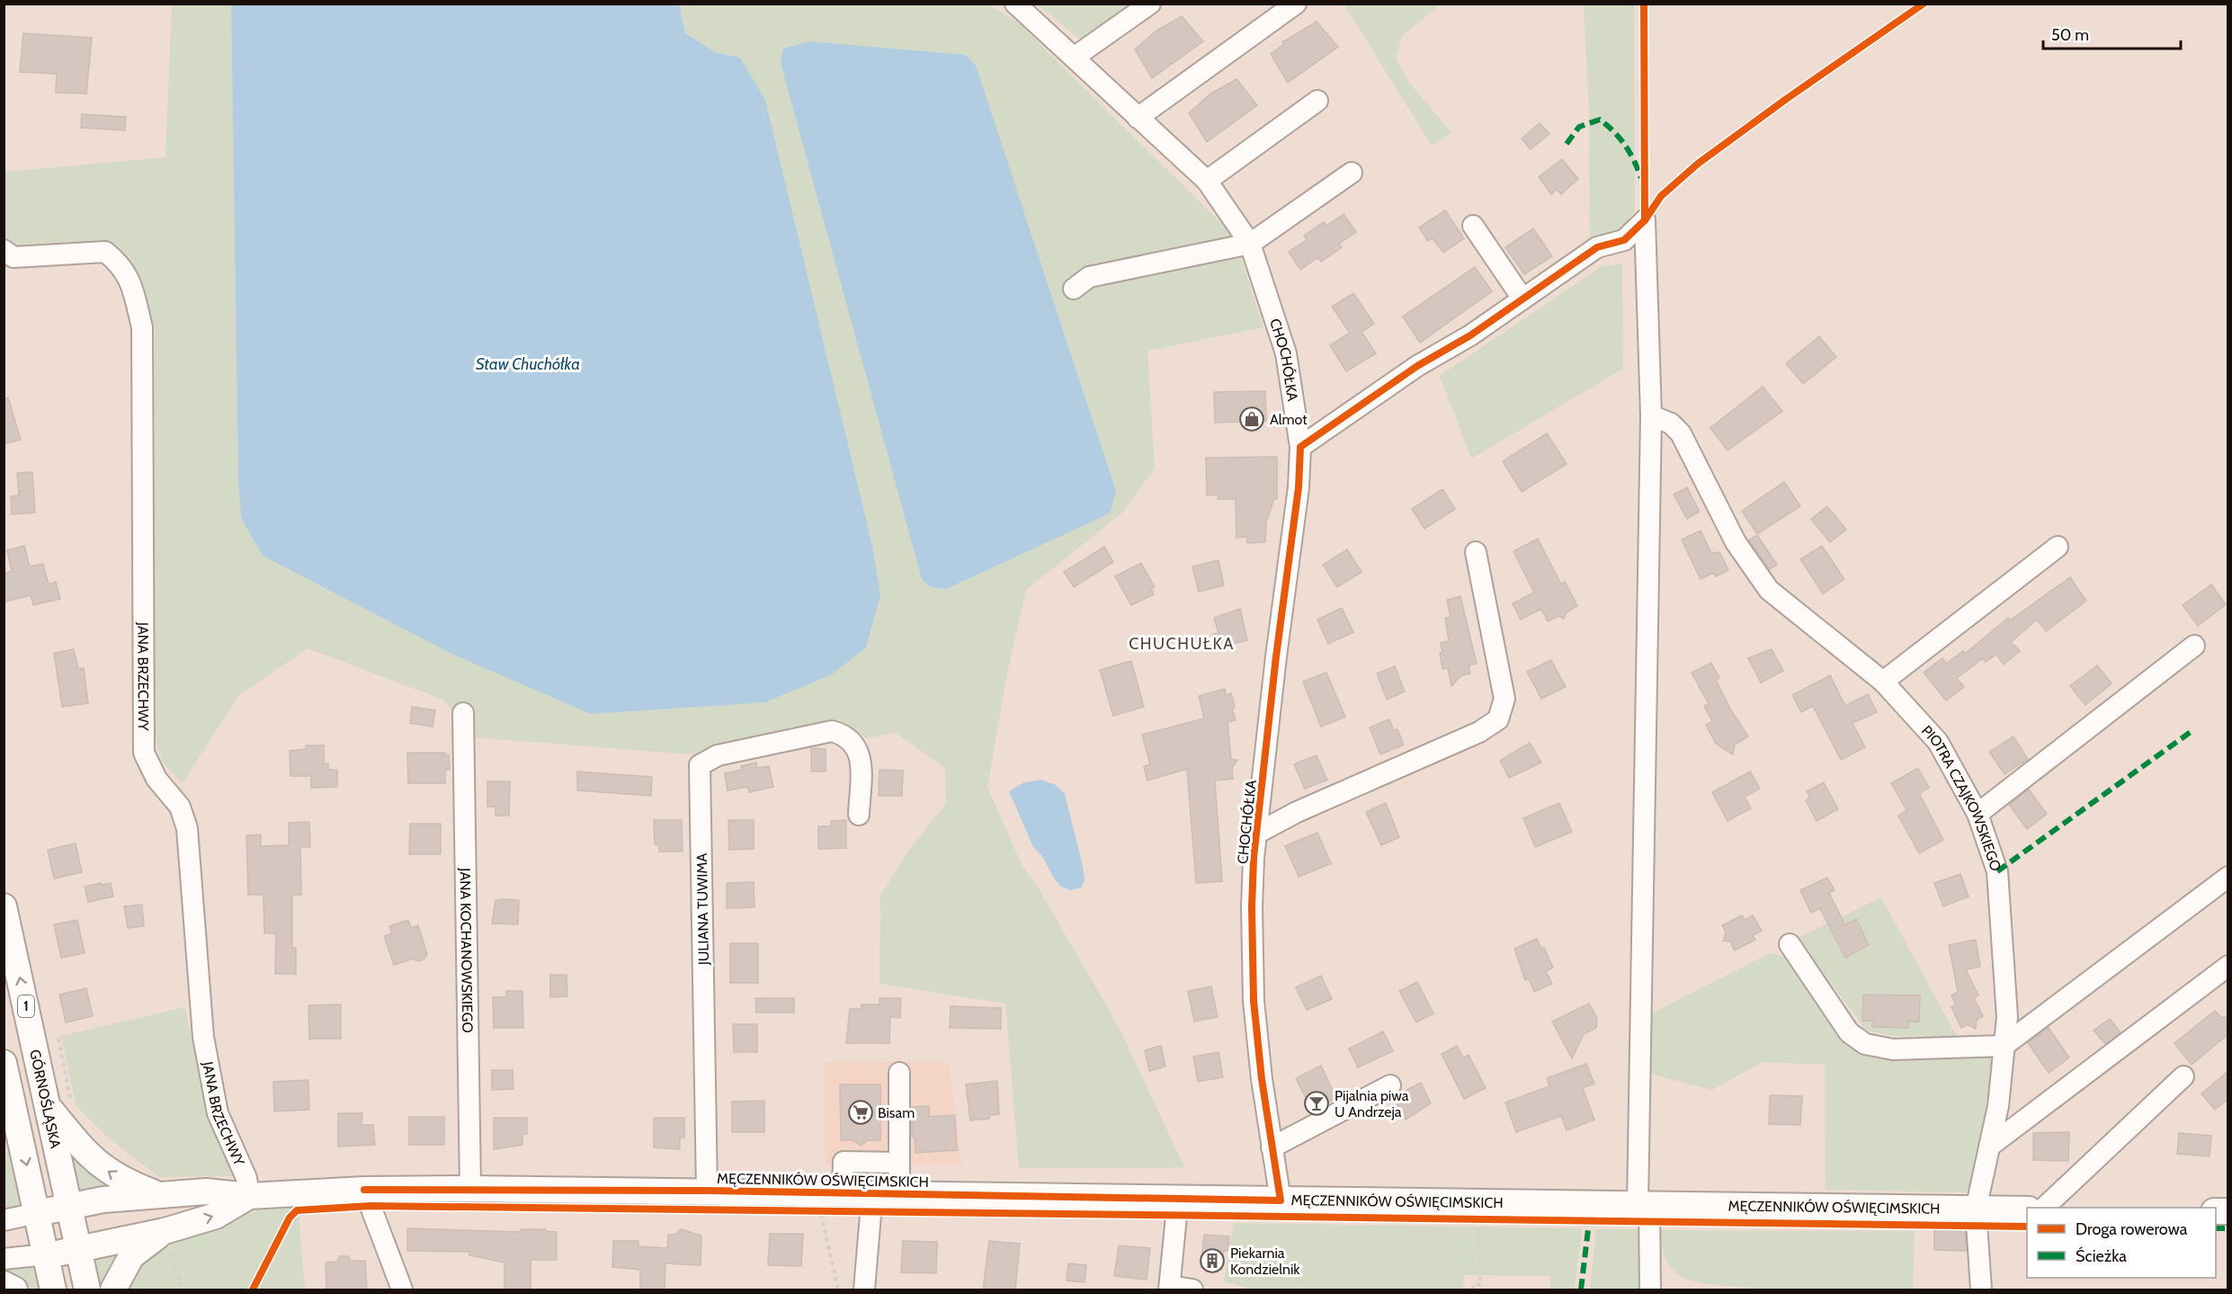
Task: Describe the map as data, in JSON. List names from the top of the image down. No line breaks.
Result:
{"streets":{"main road":["1","GÓRNOŚLĄSKA","MĘCZENNIKÓW OŚWIĘCIMSKICH"],"street":["CHOCHÓŁKA","JANA BRZECHWY","PIOTRA CZAJKOWSKIEGO","JULIANA TUWIMA","JANA KOCHANOWSKIEGO"]},"crossings":[["CHOCHÓŁKA","MĘCZENNIKÓW OŚWIĘCIMSKICH"],["JANA BRZECHWY","MĘCZENNIKÓW OŚWIĘCIMSKICH"],["PIOTRA CZAJKOWSKIEGO","MĘCZENNIKÓW OŚWIĘCIMSKICH"],["JULIANA TUWIMA","MĘCZENNIKÓW OŚWIĘCIMSKICH"],["JANA KOCHANOWSKIEGO","MĘCZENNIKÓW OŚWIĘCIMSKICH"],["GÓRNOŚLĄSKA","MĘCZENNIKÓW OŚWIĘCIMSKICH"]],"one_way":["GÓRNOŚLĄSKA"],"districts":["CHUCHUŁKA"],"water":["Staw Chuchółka"],"places":{"shop":["Almot"],"bar":["Pijalnia piwa U Andrzeja"],"supermarket":["Bisam"],"building":["Piekarnia Kondzielnik"]},"legend":["Droga rowerowa","Ścieżka"],"scale_bar":"50 m"}
